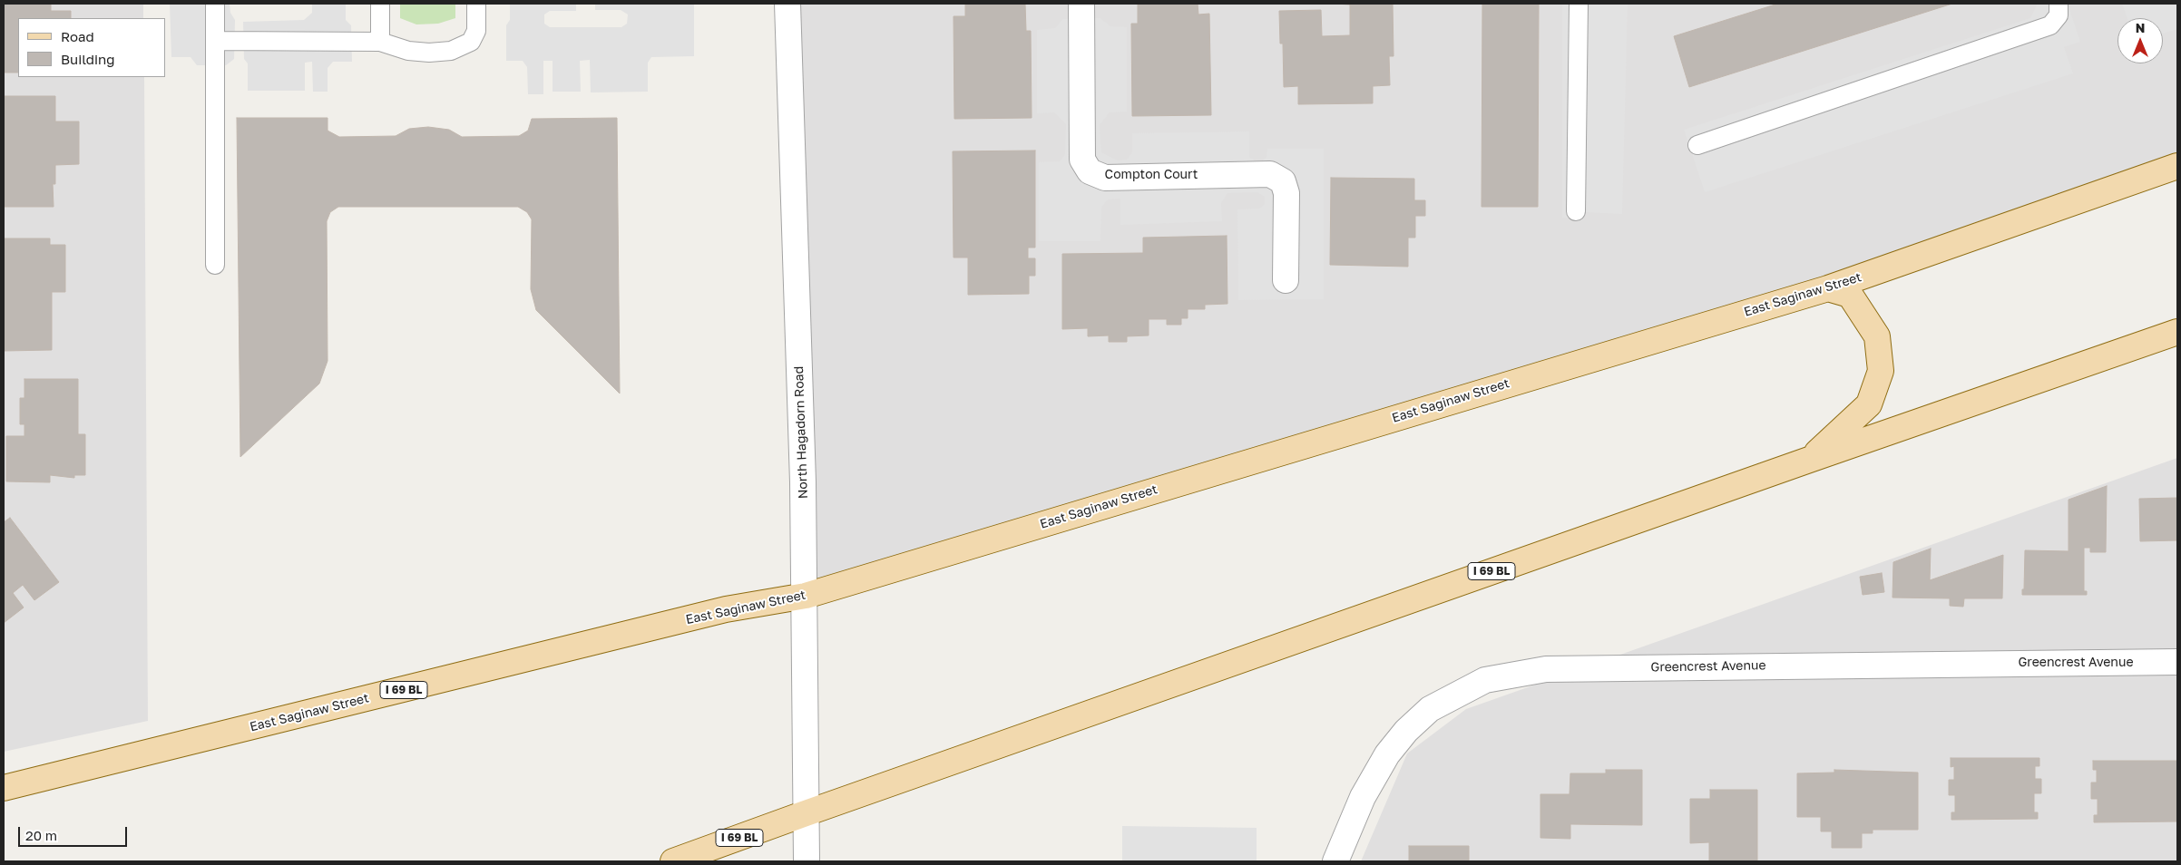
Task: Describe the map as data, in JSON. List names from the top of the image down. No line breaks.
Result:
{"streets":{"main road":["East Saginaw Street","I 69 BL"],"street":["Compton Court","North Hagadorn Road","Greencrest Avenue"]},"crossings":[["East Saginaw Street","North Hagadorn Road"],["North Hagadorn Road","I 69 BL"]],"legend":["Road","Building"],"scale_bar":"20 m","north":"top"}
